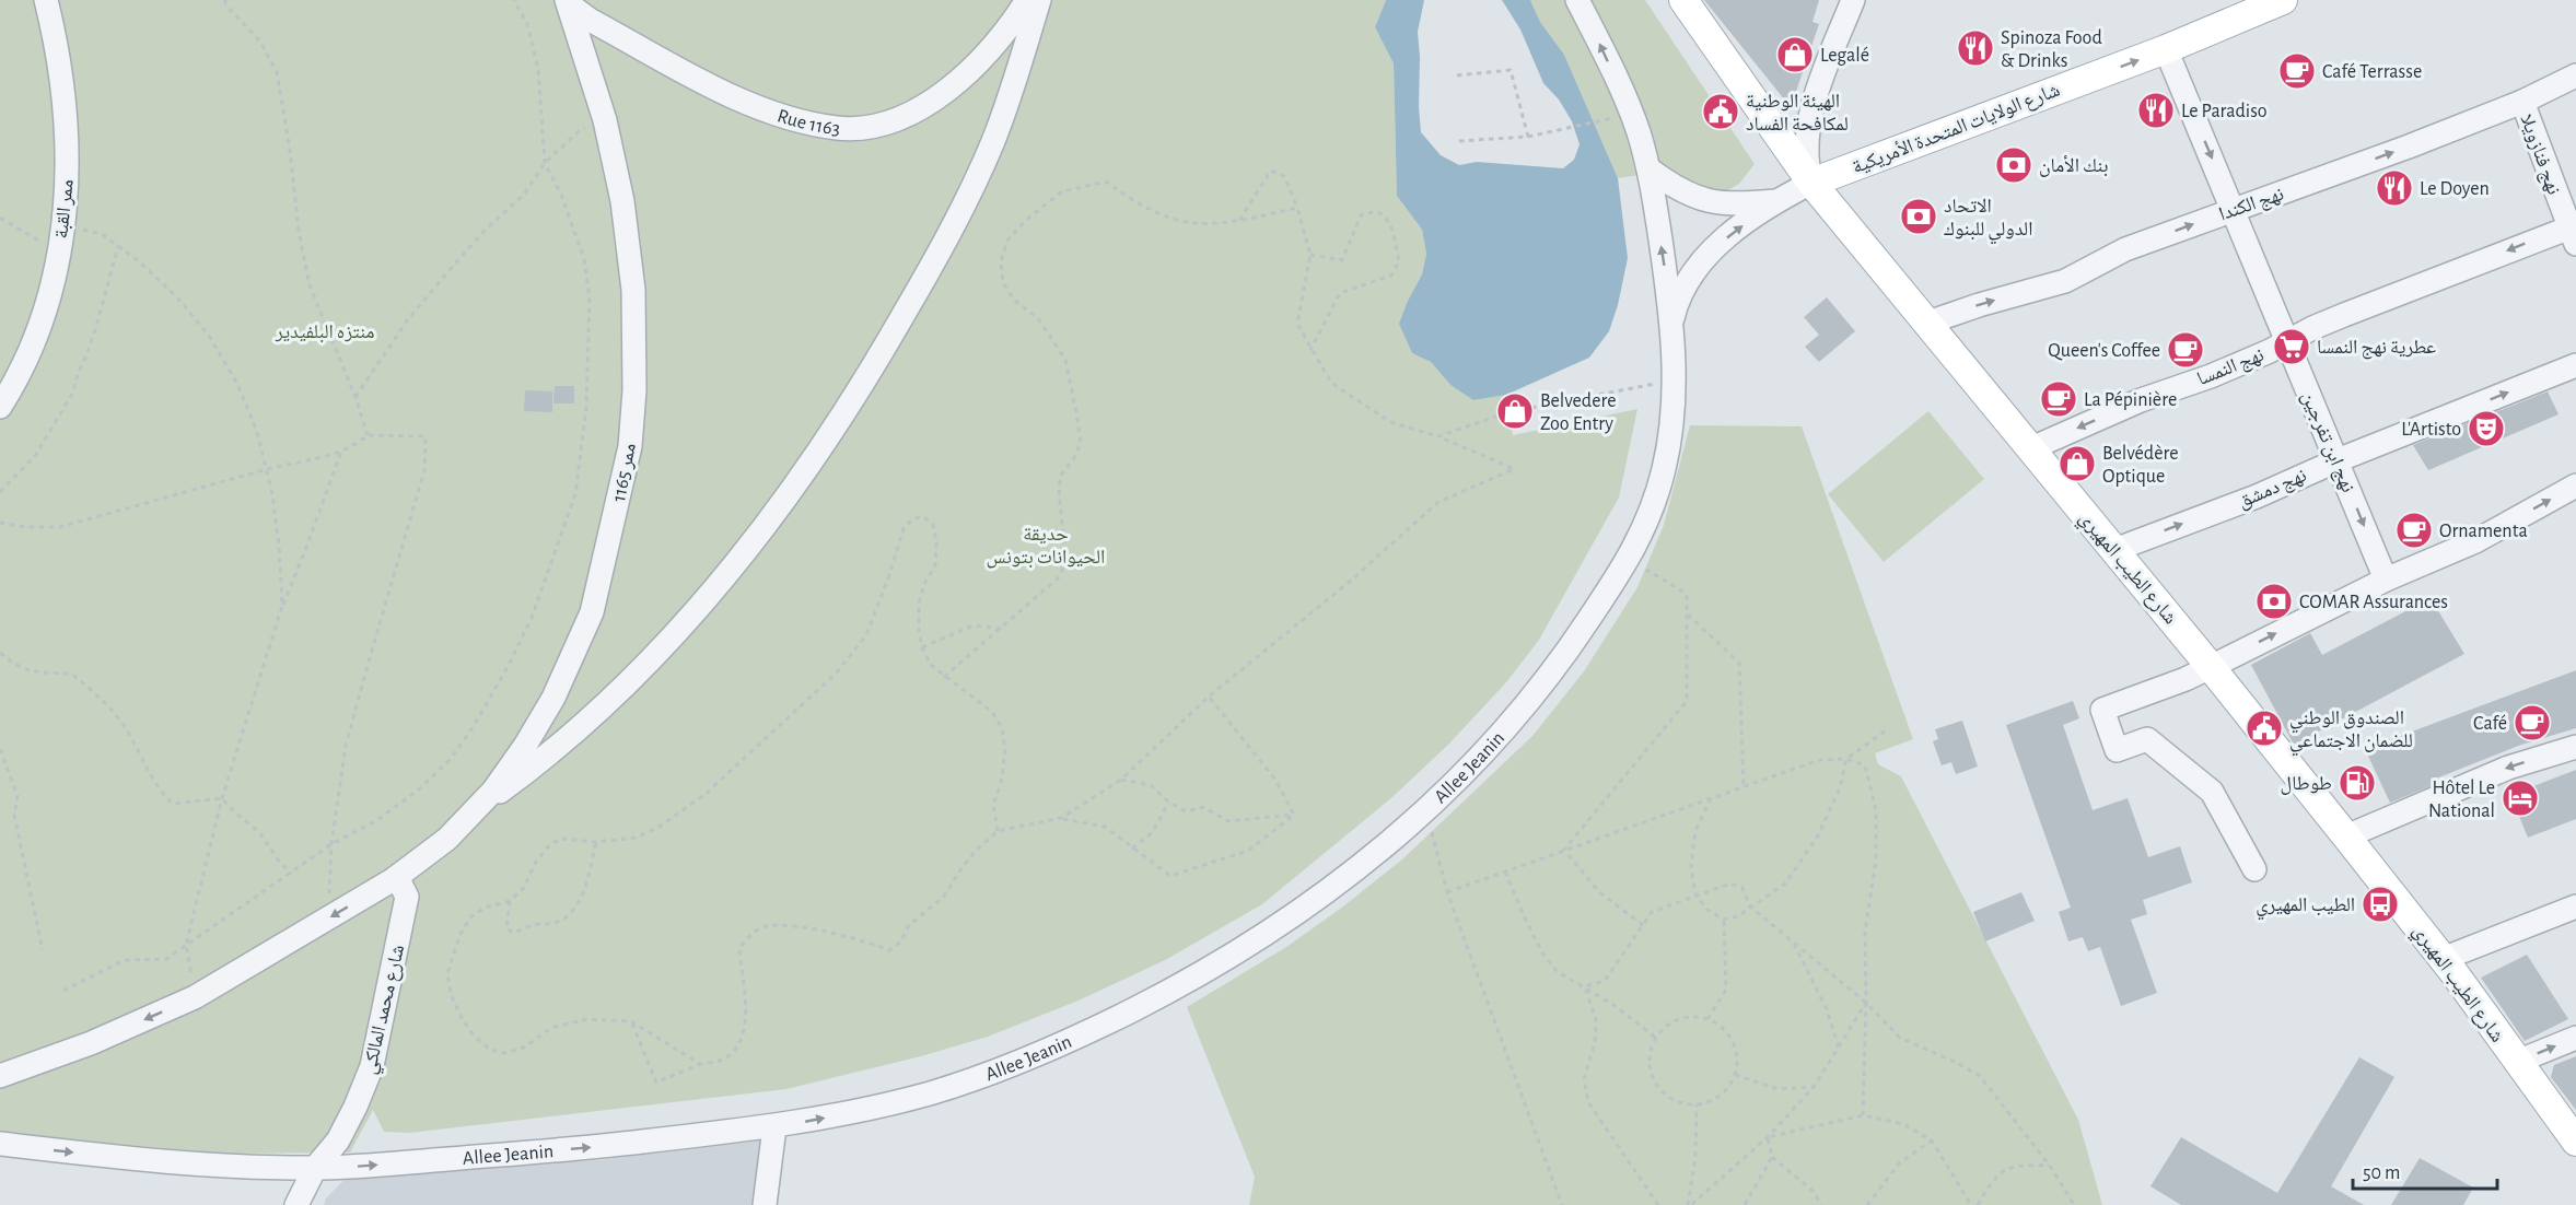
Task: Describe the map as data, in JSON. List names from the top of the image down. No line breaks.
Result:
{"streets":{"main road":["شارع الولايات المتحدة الأمريكية","شارع الطيب المهيري"],"street":["Rue 1163","نهج فنازويلا","نهج الكندا","ممر القبة","نهج النمسا","نهج ابن تفرجين","ممر 1165","نهج دمشق","Allee Jeanin","شارع محمد المالكي"]},"crossings":[["Rue 1163","ممر 1165"],["شارع الولايات المتحدة الأمريكية","نهج ابن تفرجين"],["شارع الولايات المتحدة الأمريكية","شارع الطيب المهيري"],["نهج فنازويلا","نهج الكندا"],["نهج فنازويلا","نهج النمسا"],["نهج الكندا","نهج ابن تفرجين"],["نهج الكندا","شارع الطيب المهيري"],["نهج النمسا","نهج ابن تفرجين"],["نهج النمسا","شارع الطيب المهيري"],["نهج ابن تفرجين","نهج دمشق"],["ممر 1165","شارع محمد المالكي"],["نهج دمشق","شارع الطيب المهيري"],["Allee Jeanin","شارع محمد المالكي"]],"one_way":["شارع الولايات المتحدة الأمريكية","نهج الكندا","نهج النمسا","نهج ابن تفرجين","Allee Jeanin"],"parks":["منتزه البلفيدير","حديقة الحيوانات بتونس"],"places":{"restaurant":["Spinoza Food & Drinks","Le Paradiso","Le Doyen"],"shop":["Legalé","Belvedere Zoo Entry","Belvédère Optique"],"cafe":["Café Terrasse","Queen's Coffee","La Pépinière","Ornamenta","Café"],"public building":["الهيئة الوطنية لمكافحة الفساد","الصندوق الوطني للضمان الاجتماعي"],"bank":["بنك الأمان","الاتحاد الدولي للبنوك","COMAR Assurances"],"supermarket":["عطرية نهج النمسا"],"theatre":["L'Artisto"],"fuel station":["طوطال"],"hotel":["Hôtel Le National"],"bus stop":["الطيب المهيري"]},"scale_bar":"50 m"}
